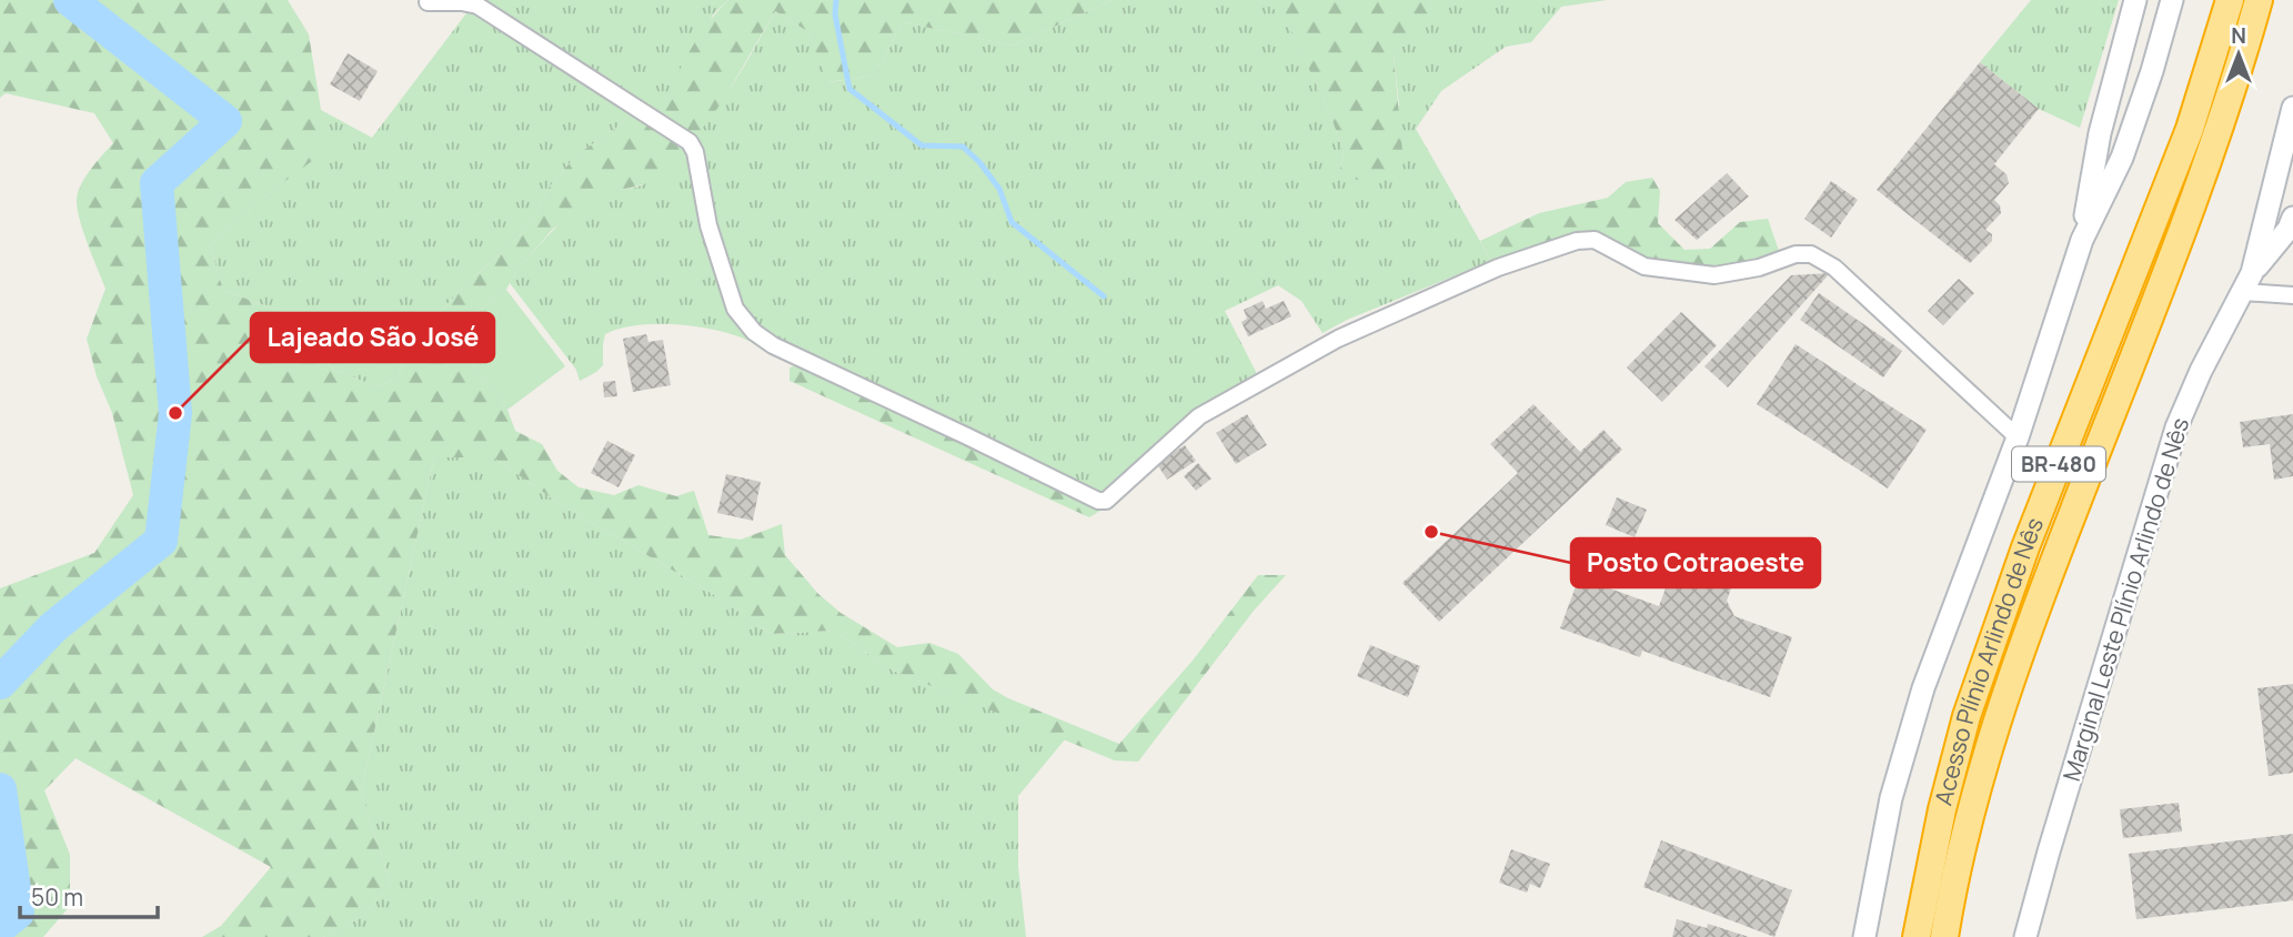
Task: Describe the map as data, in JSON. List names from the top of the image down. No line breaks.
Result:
{"streets":{"highway":["BR-480","Acesso Plínio Arlindo de Nês"],"main road":["Marginal Leste Plínio Arlindo de Nês"]},"places":["Lajeado São José","Posto Cotraoeste"],"scale_bar":"50 m","north":"top"}
